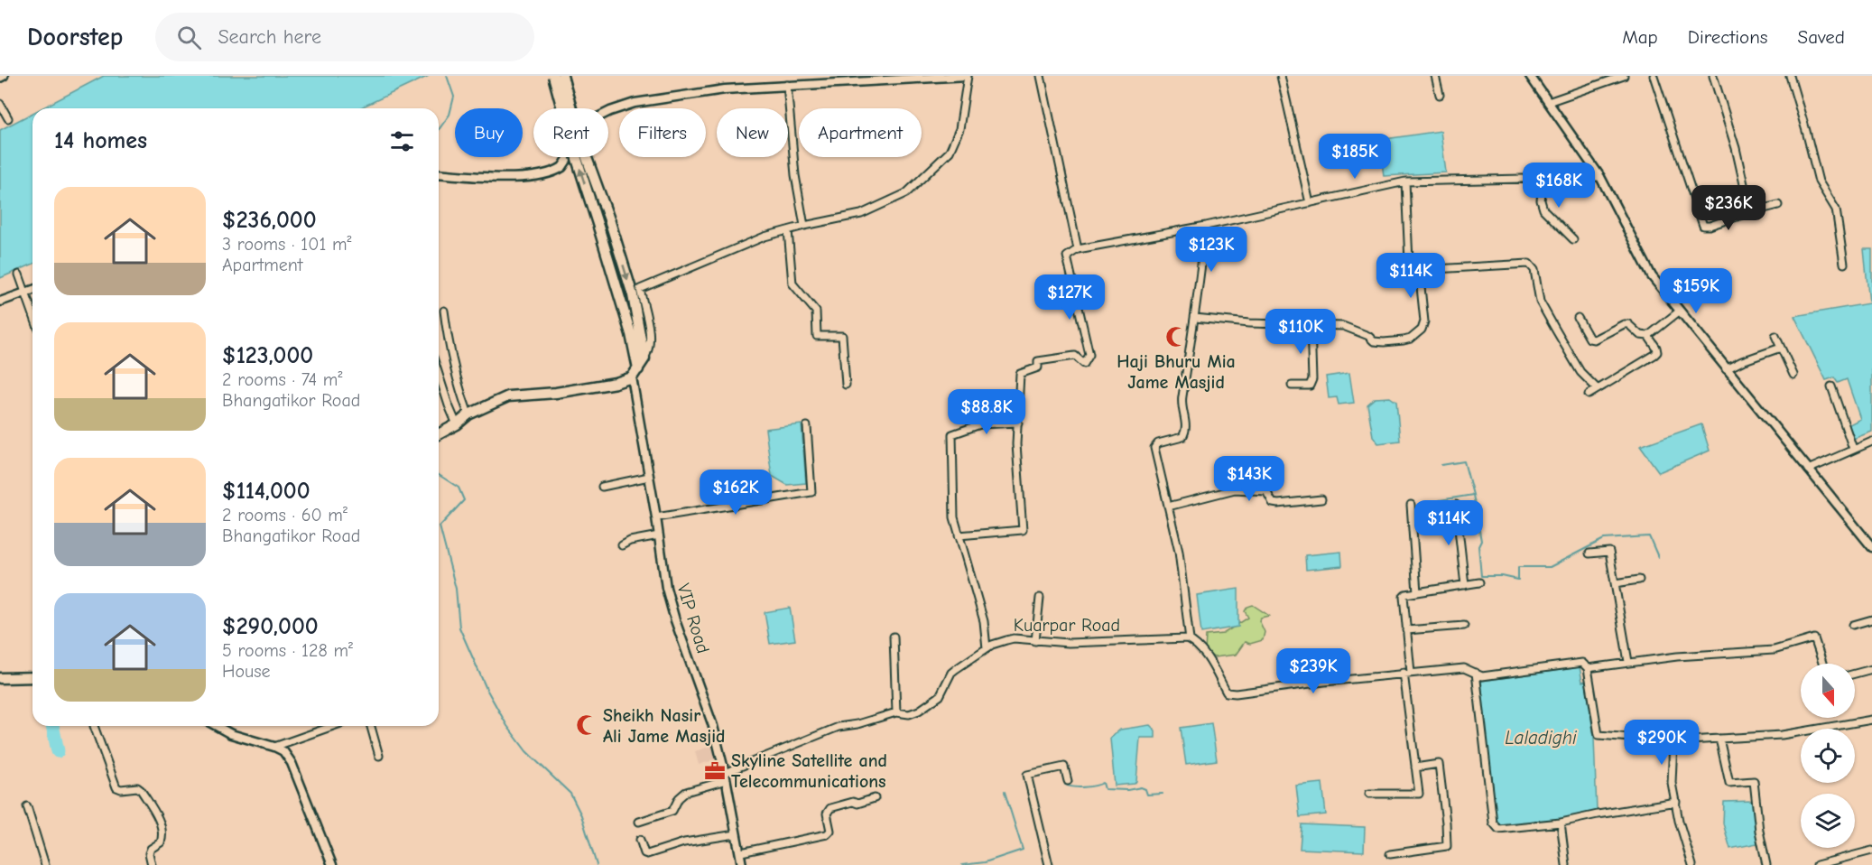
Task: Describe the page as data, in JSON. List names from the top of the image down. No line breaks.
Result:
{"streets":{"street":["VIP Road","Kuarpar Road"]},"crossings":[["VIP Road","Kuarpar Road"]],"water":["Laladighi"],"places":{"mosque":["Haji Bhuru Mia Jame Masjid","Sheikh Nasir Ali Jame Masjid"],"office":["Skyline Satellite and Telecommunications"]},"north":"bottom","page":{"header":"Doorstep","search":"Search here","nav":["Map","Directions","Saved"],"chip":["Buy","Rent","Filters","New","Apartment"],"heading":"14 homes","price":["$185K","$168K","$236K","$123K","$114K","$159K","$127K","$110K","$88.8K","$143K","$162K","$114K","$239K","$290K"],"list":[{"name":"$236,000","note":"3 rooms · 101 m² · Apartment"},{"name":"$123,000","note":"2 rooms · 74 m² · Bhangatikor Road"},{"name":"$114,000","note":"2 rooms · 60 m² · Bhangatikor Road"},{"name":"$290,000","note":"5 rooms · 128 m² · House"}]}}
